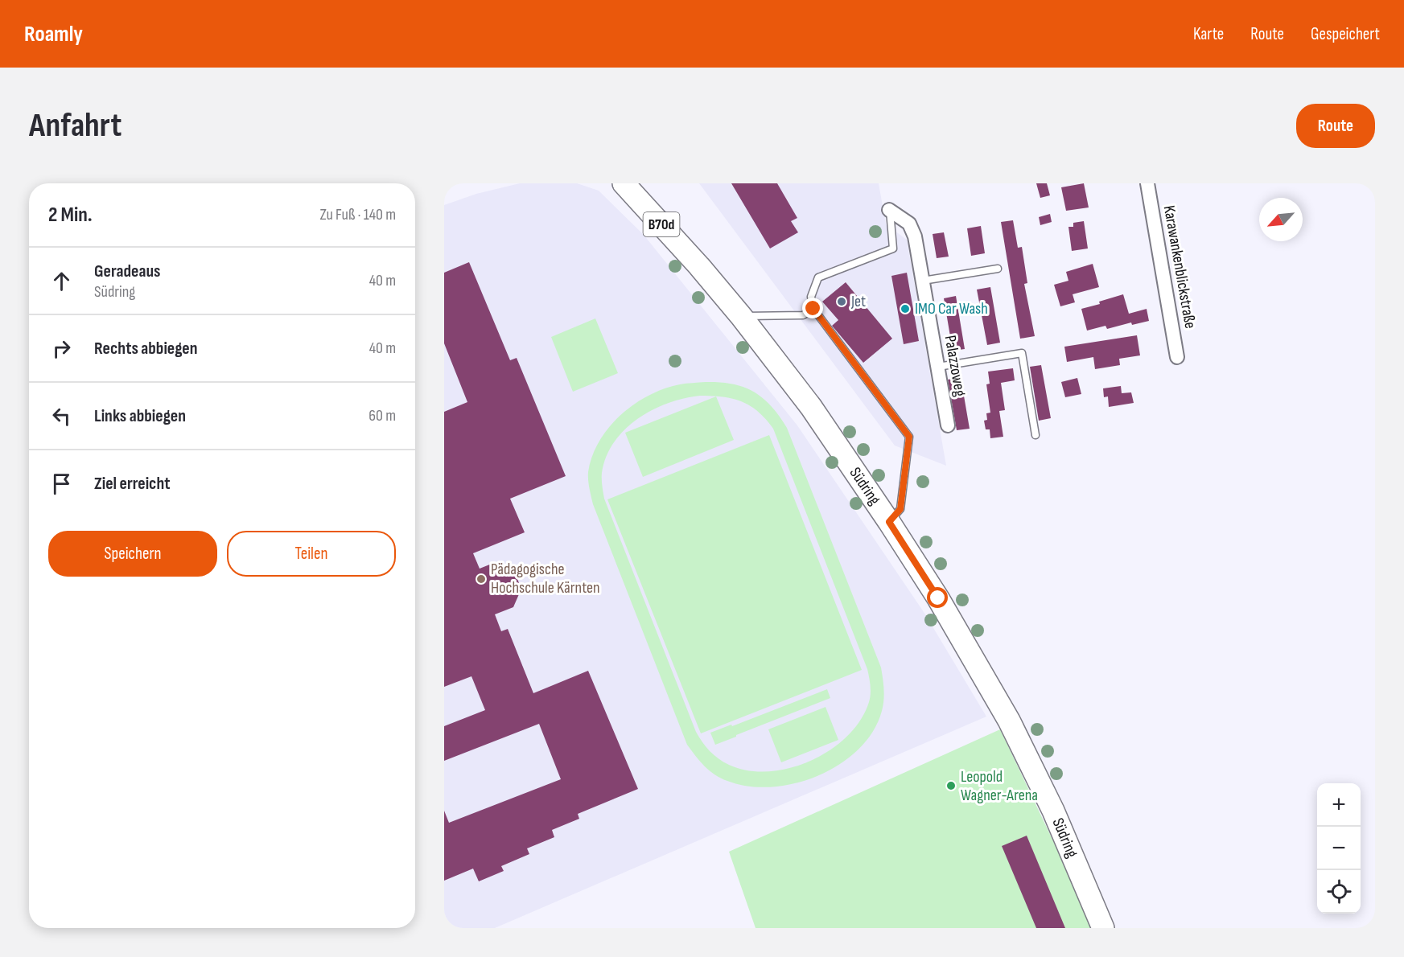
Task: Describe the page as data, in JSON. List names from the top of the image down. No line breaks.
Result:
{"streets":{"main road":["B70d","Südring"],"street":["Karawankenblickstraße","Palazzoweg"]},"places":["Jet","IMO Car Wash","Pädagogische Hochschule Kärnten","Leopold Wagner-Arena"],"north":"bottom left","page":{"header":"Roamly","nav":["Karte","Route","Gespeichert"],"buttons":["Route",["Speichern","Teilen"]],"title":"Anfahrt","heading":["2 Min.","Zu Fuß · 140 m"],"list":[["Geradeaus","Südring","40 m"],["Rechts abbiegen","40 m"],["Links abbiegen","60 m"],"Ziel erreicht"],"map_buttons":["+","−"]}}
